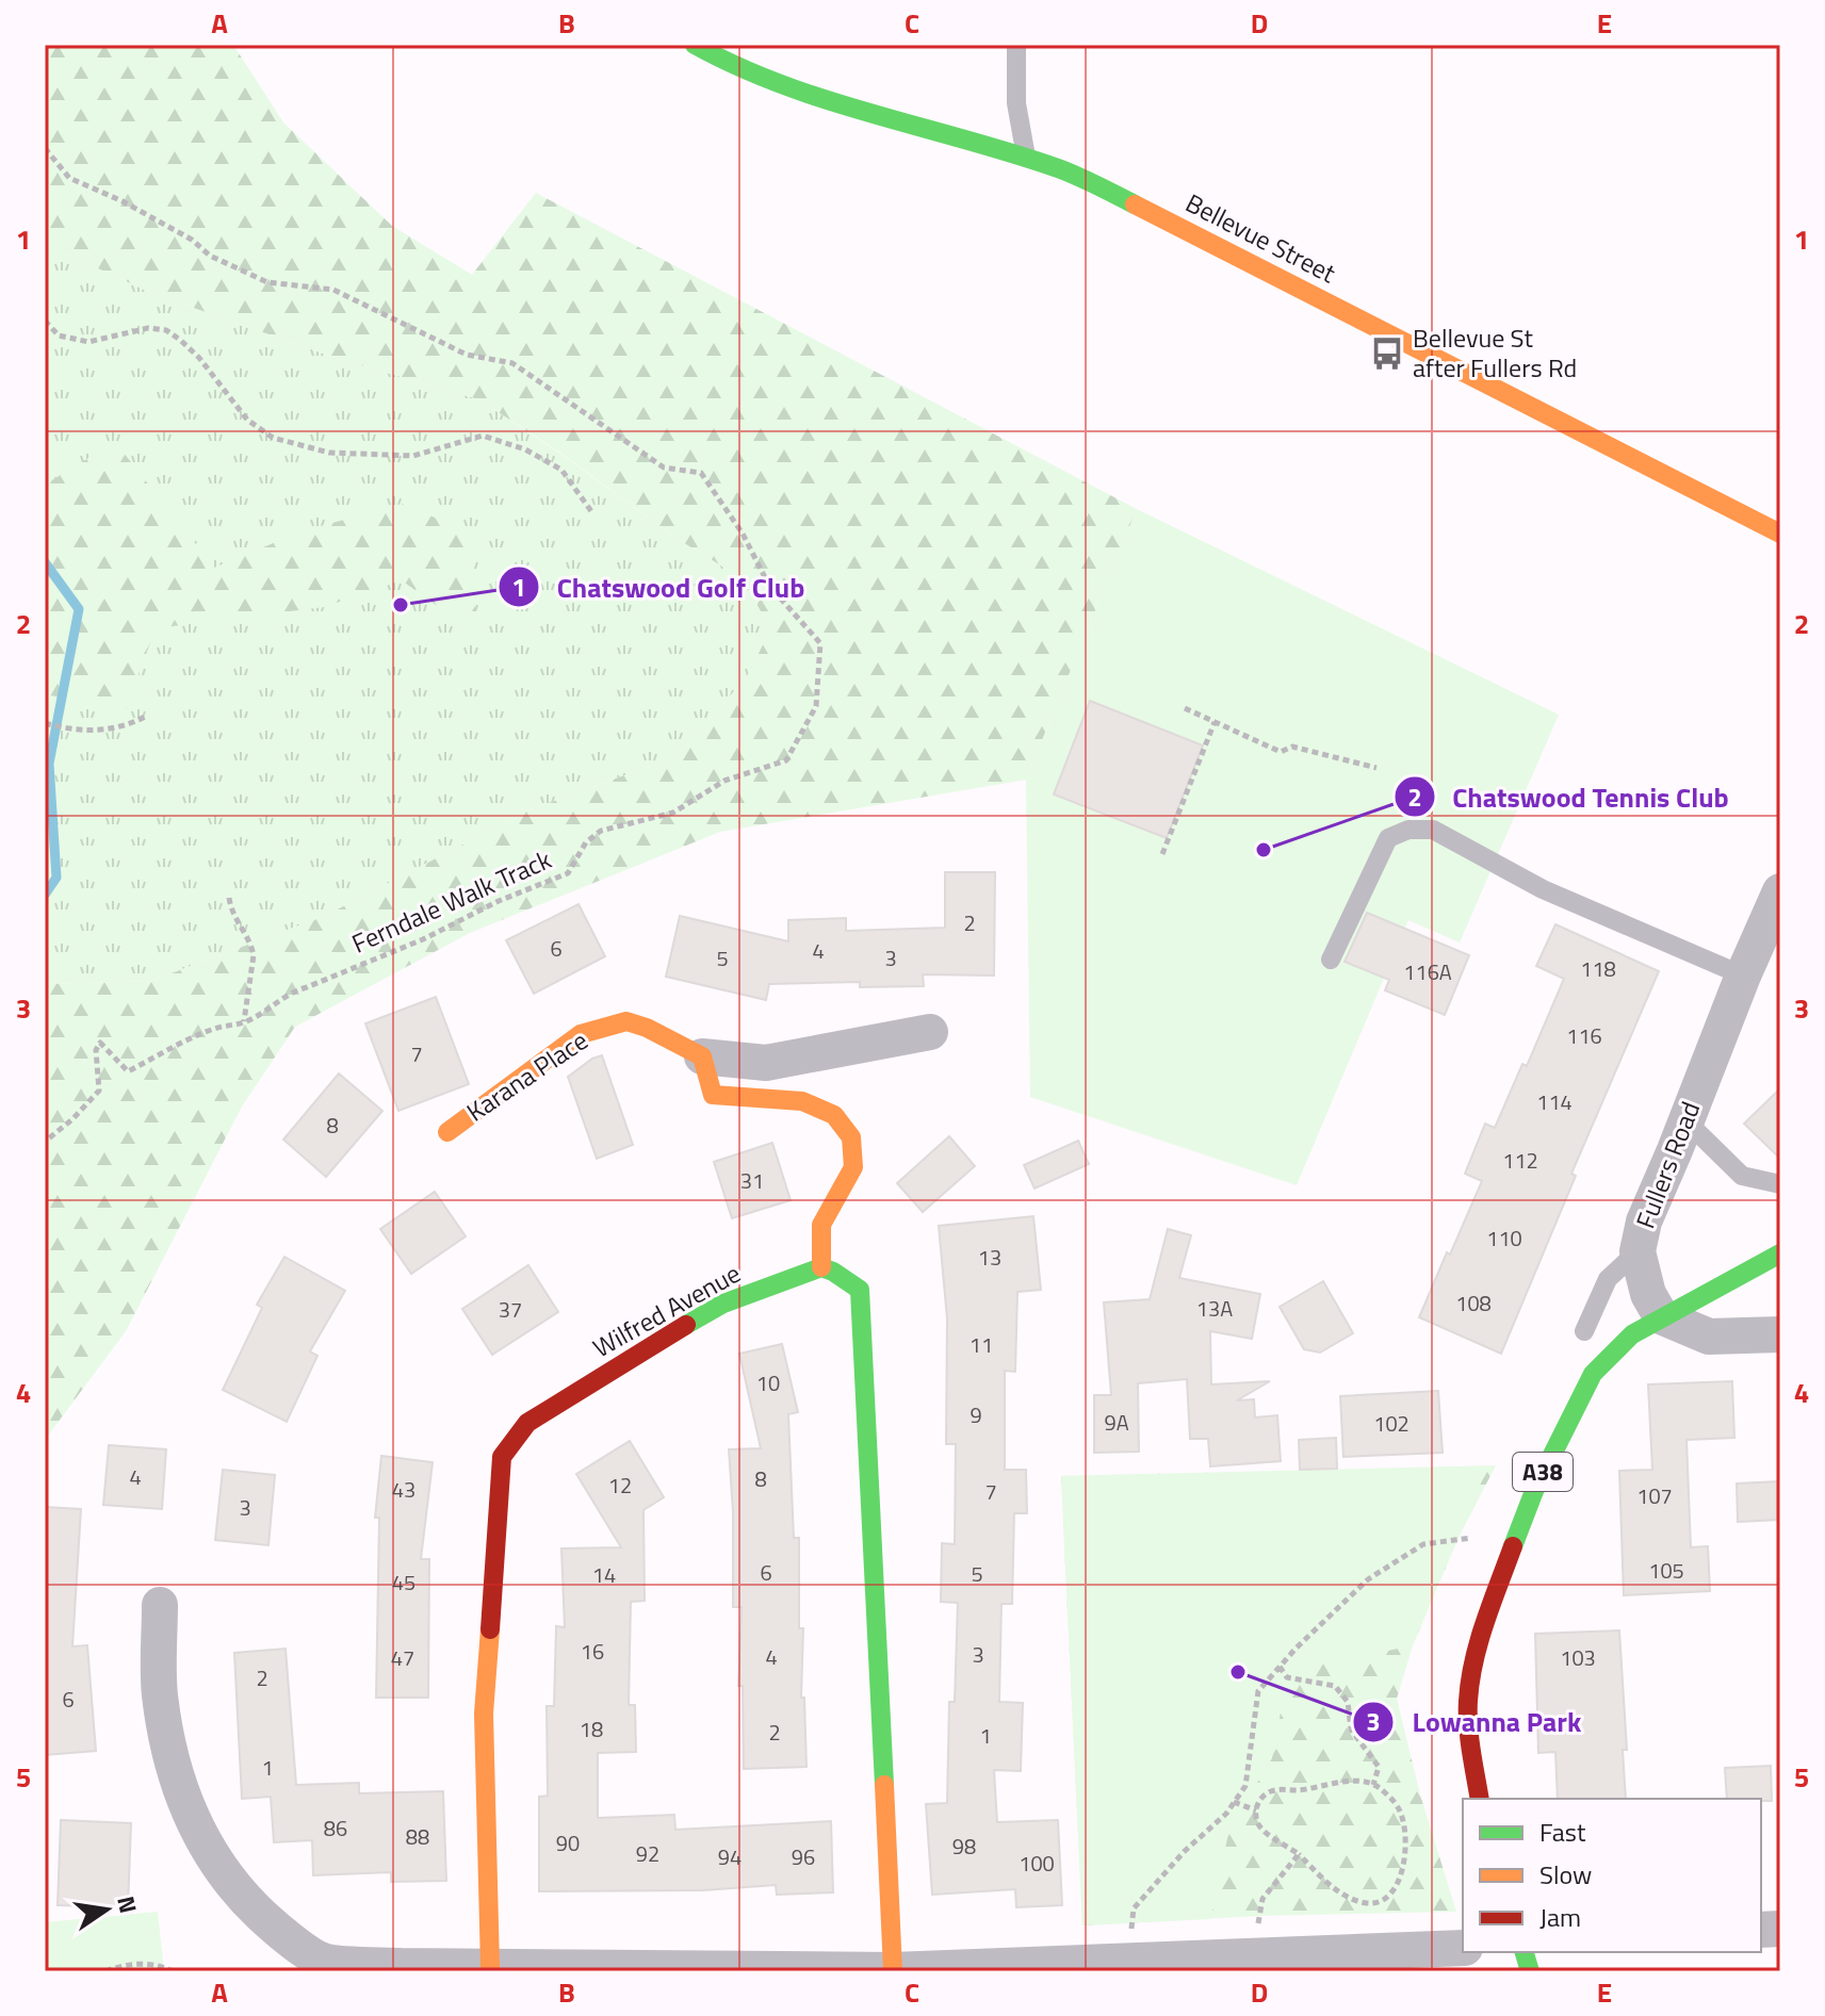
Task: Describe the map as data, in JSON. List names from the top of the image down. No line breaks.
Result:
{"streets":{"street":["Bellevue Street","Karana Place","Fullers Road","Wilfred Avenue","A38"],"path":["Ferndale Walk Track"]},"crossings":[["Fullers Road","A38"]],"places":{"bus stop":["Bellevue St after Fullers Rd"],"other":["Chatswood Golf Club","Chatswood Tennis Club","Lowanna Park"]},"house_numbers":["2","6","4","5","3","118","116A","116","7","114","8","112","31","110","13","108","13A","37","11","10","9","9A","102","4","8","12","43","7","107","3","105","6","5","14","45","16","3","4","47","103","2","6","18","2","1","1","86","88","90","98","92","94","96","100"],"legend":["Fast","Slow","Jam"],"north":"right","grid":{"columns":["A","B","C","D","E"],"rows":["1","2","3","4","5"]}}
